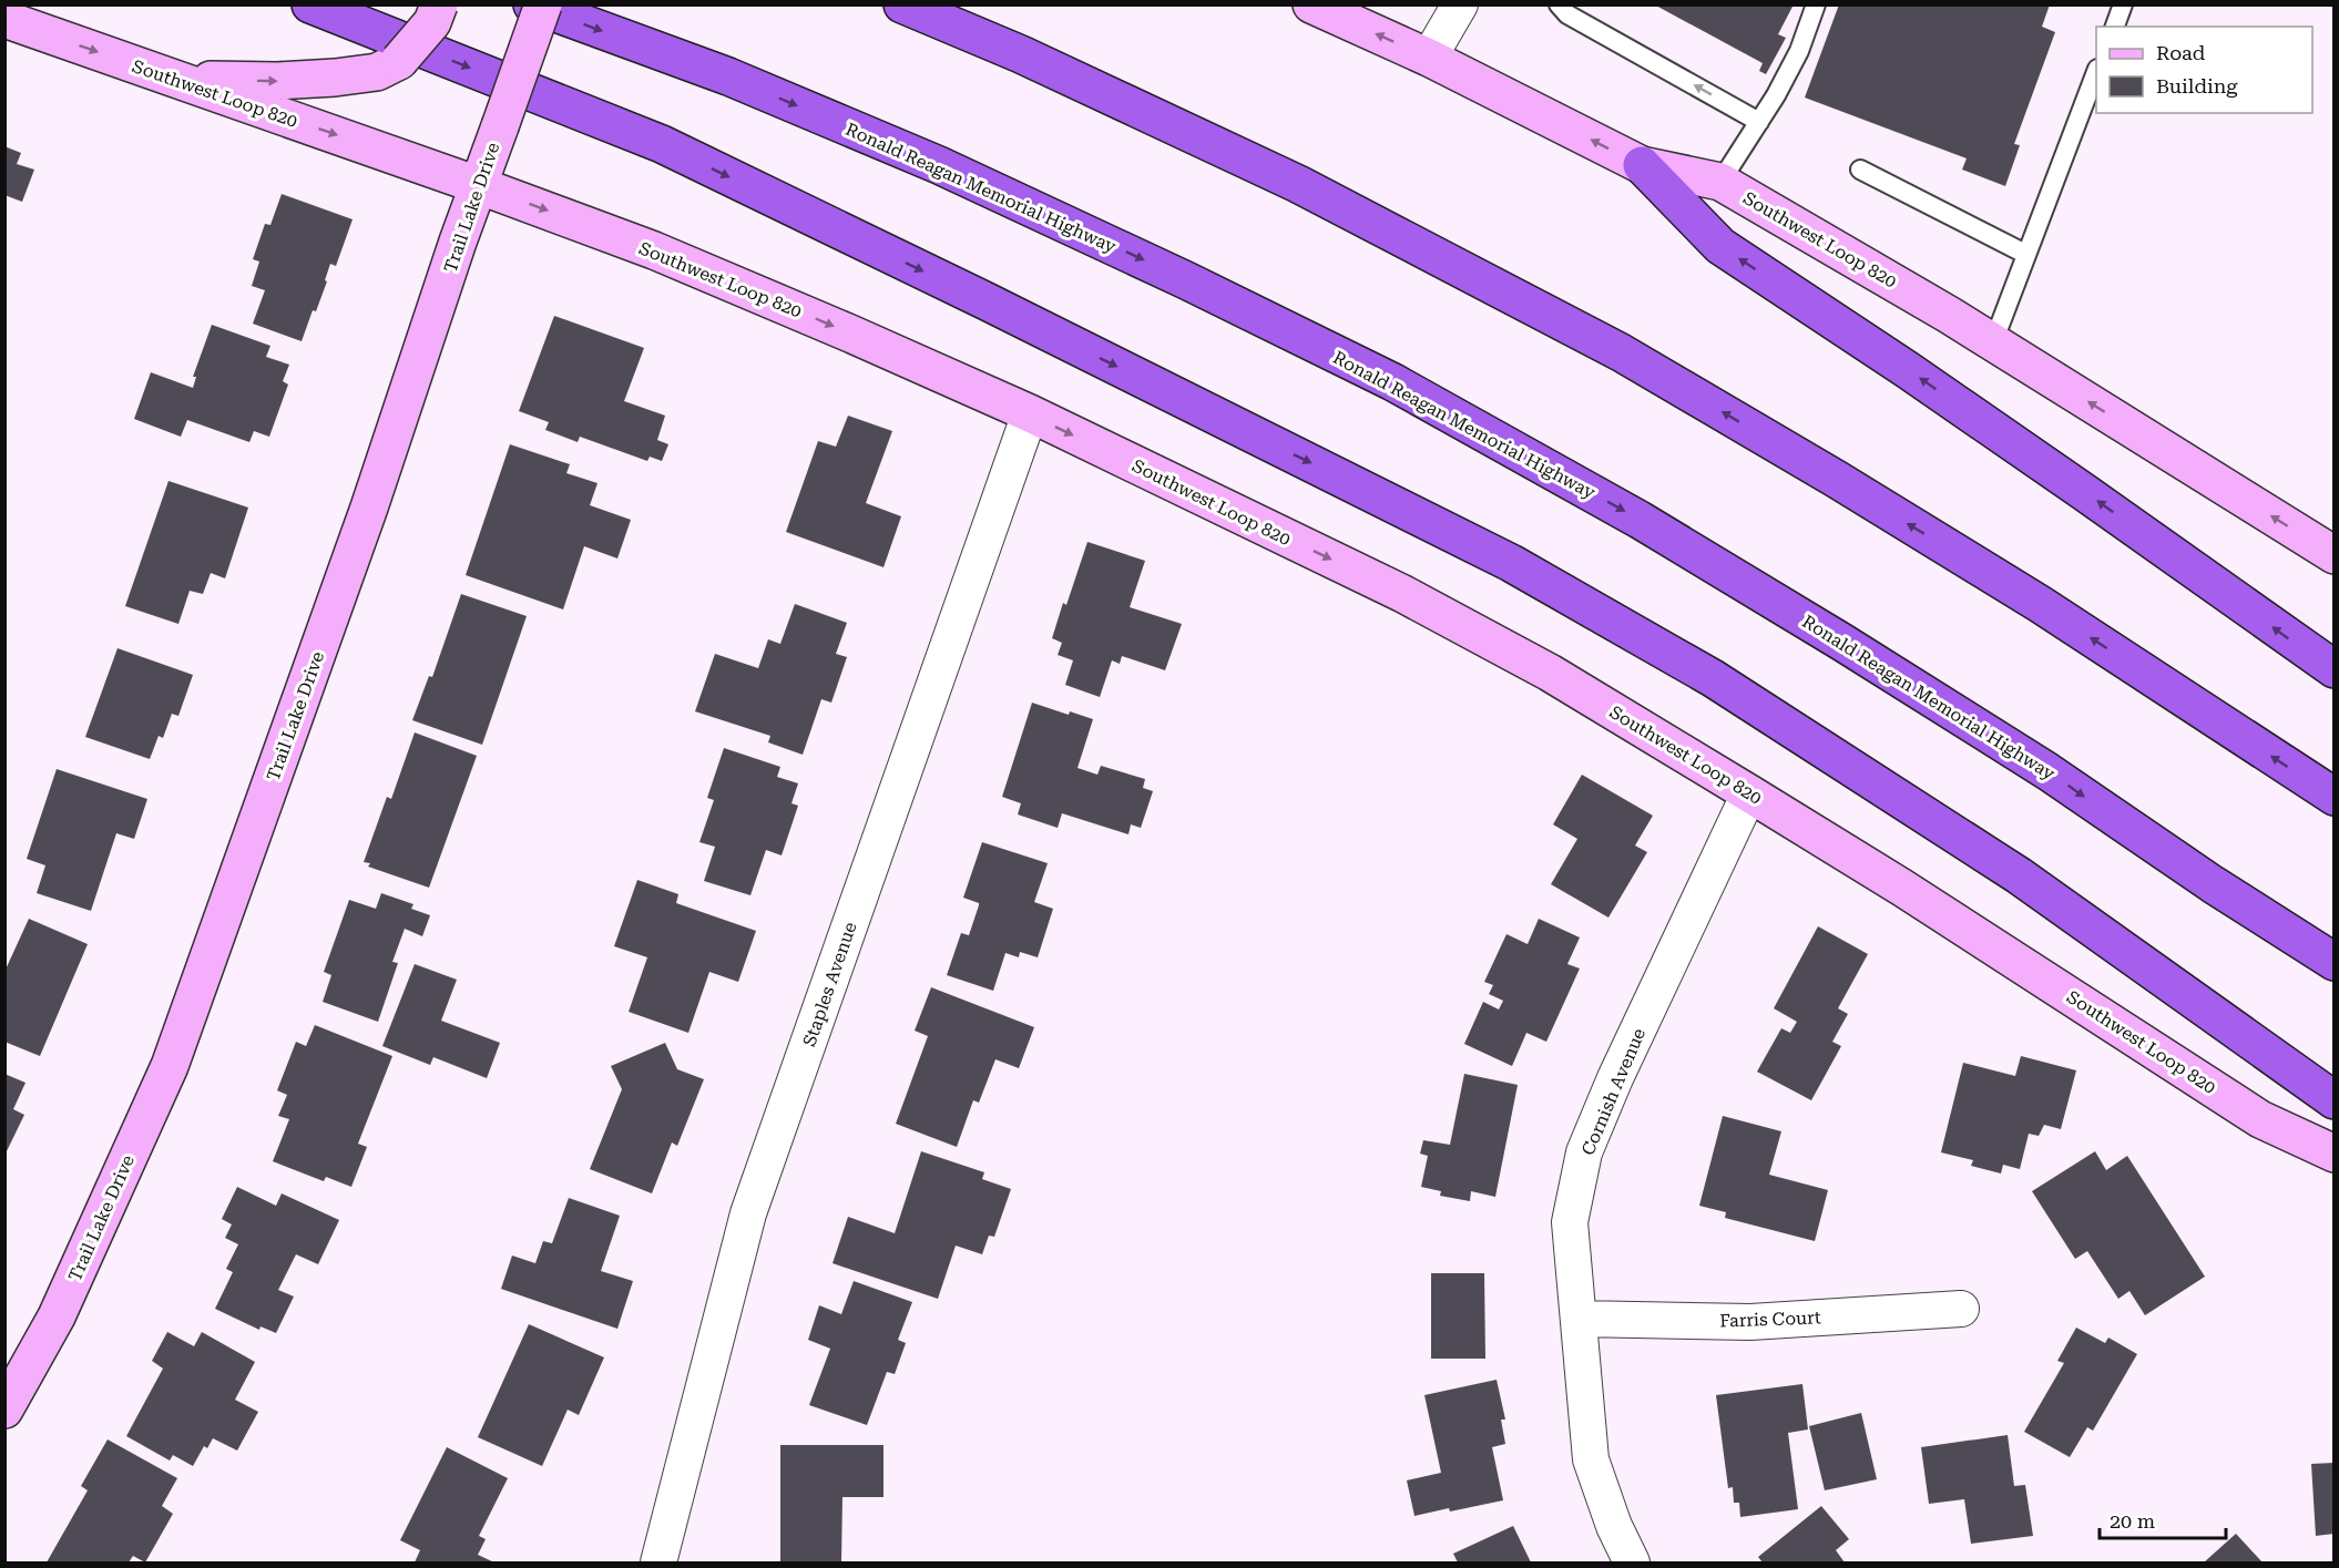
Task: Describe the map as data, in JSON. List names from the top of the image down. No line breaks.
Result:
{"streets":{"highway":["Ronald Reagan Memorial Highway"],"main road":["Southwest Loop 820","Trail Lake Drive"],"street":["Staples Avenue","Cornish Avenue","Farris Court"]},"crossings":[["Southwest Loop 820","Trail Lake Drive"],["Southwest Loop 820","Staples Avenue"],["Southwest Loop 820","Cornish Avenue"],["Cornish Avenue","Farris Court"]],"legend":["Road","Building"],"scale_bar":"20 m"}
